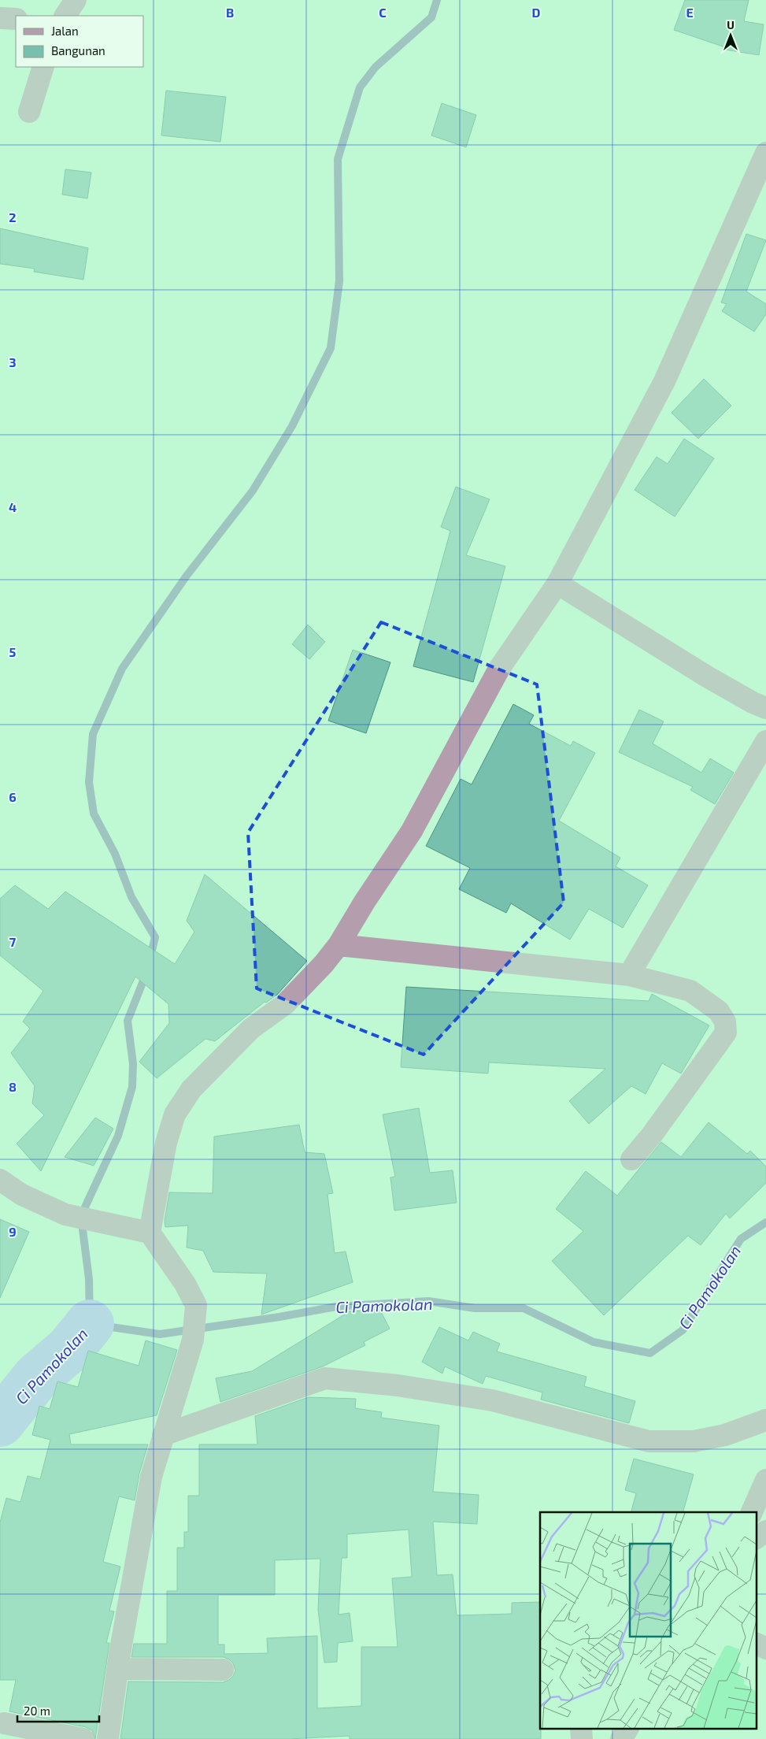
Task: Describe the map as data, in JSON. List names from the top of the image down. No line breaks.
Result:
{"water":["Ci Pamokolan"],"legend":["Jalan","Bangunan"],"scale_bar":"20 m","north":"top","grid":{"columns":["B","C","D","E"],"rows":["2","3","4","5","6","7","8","9"]}}
